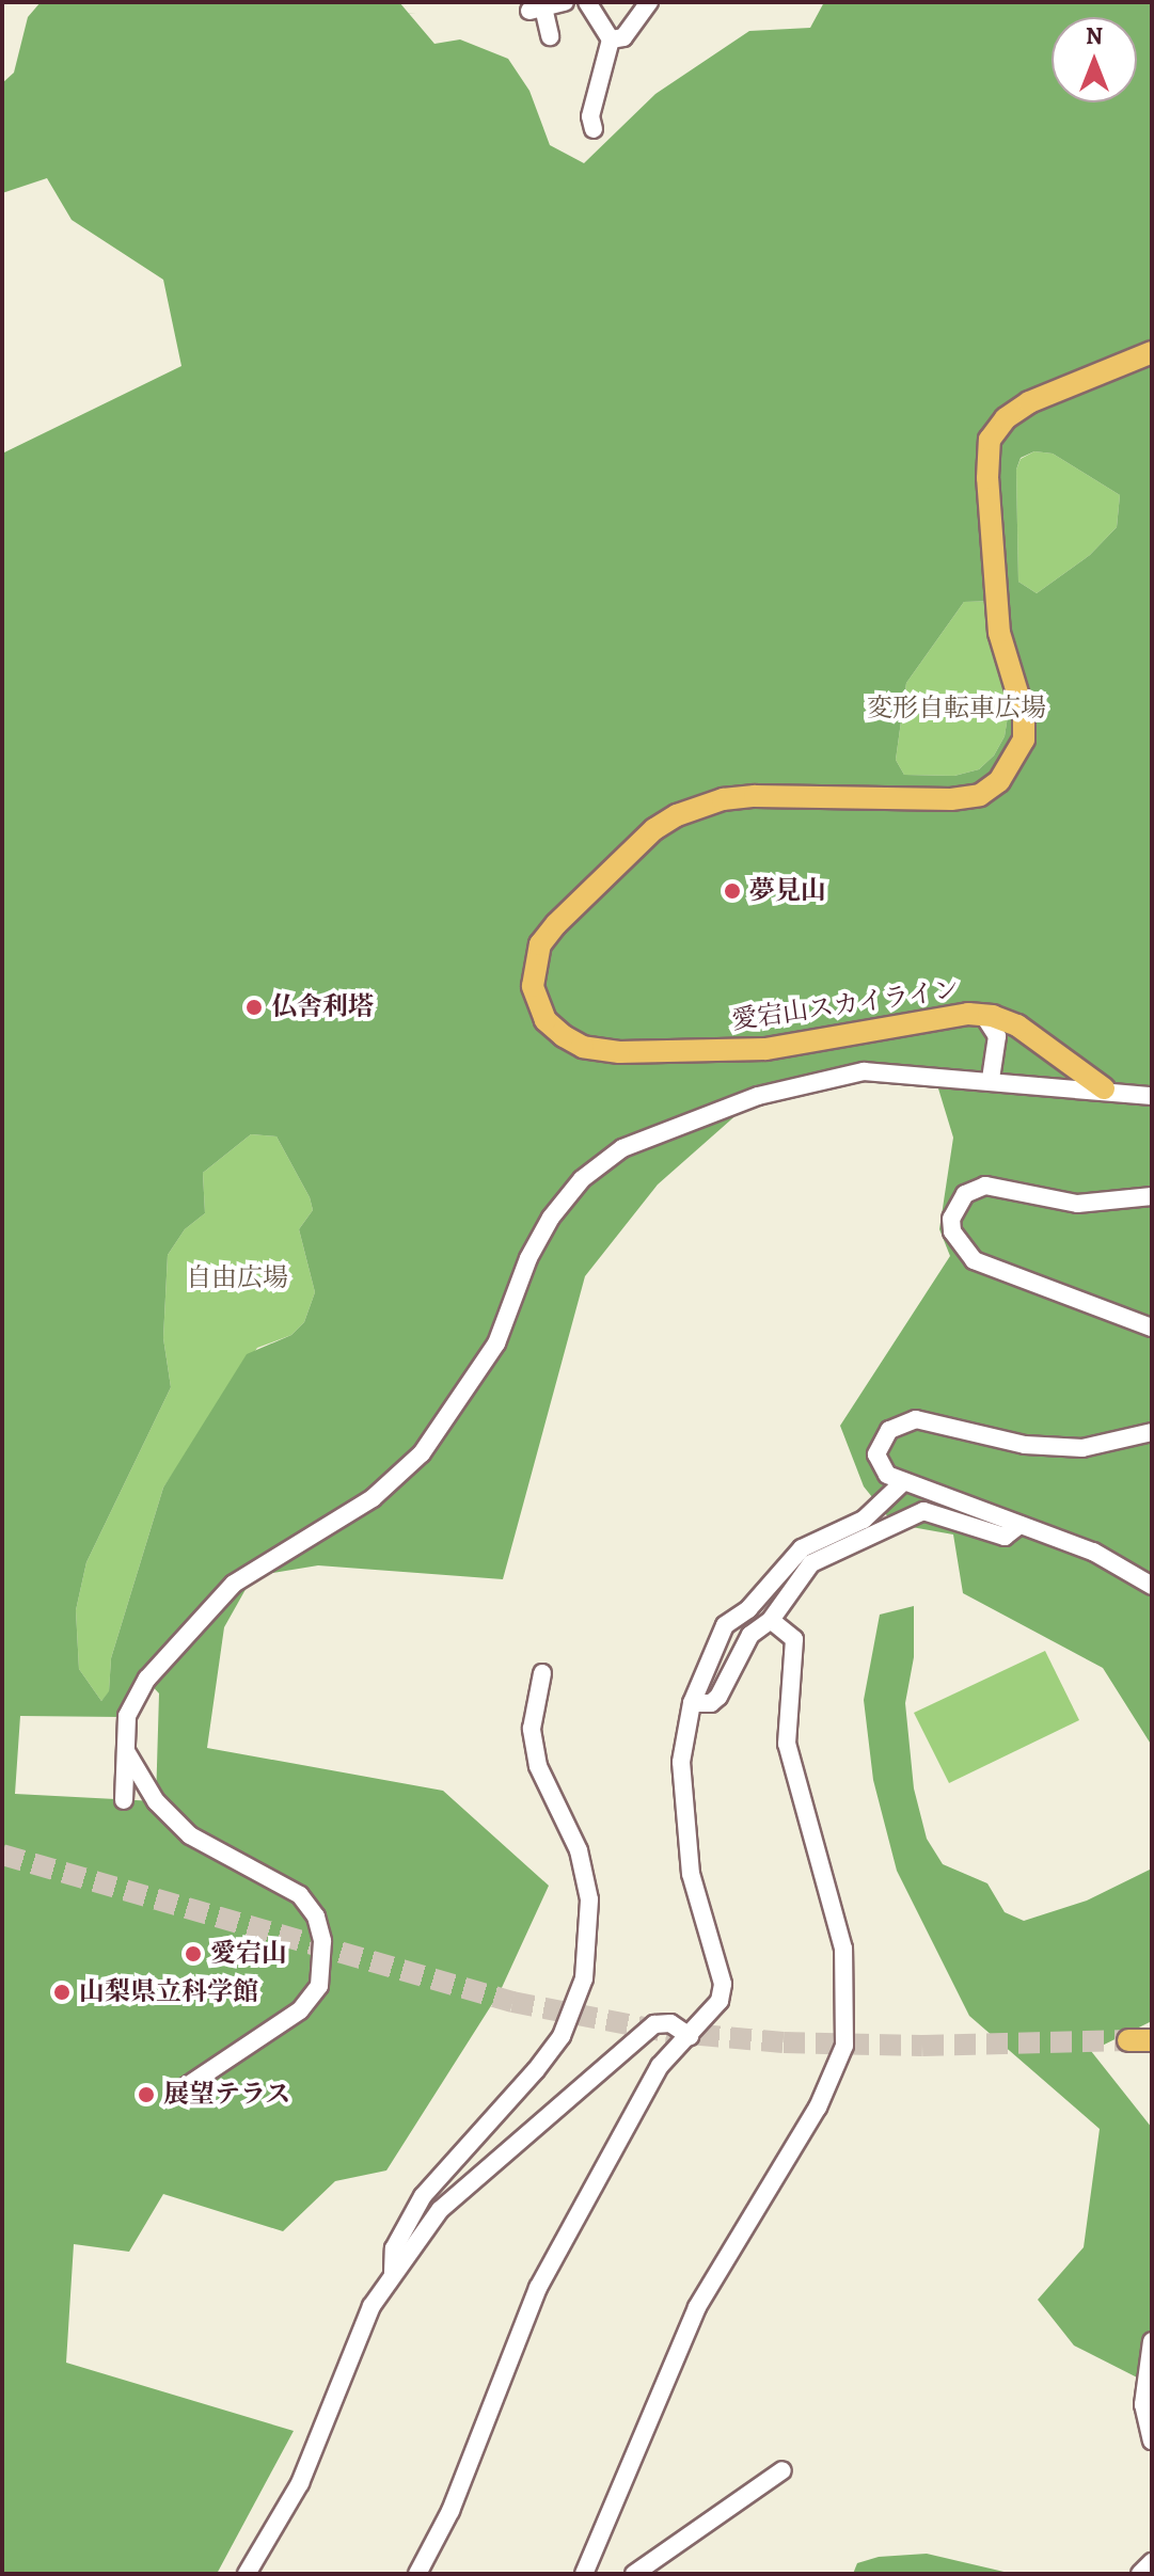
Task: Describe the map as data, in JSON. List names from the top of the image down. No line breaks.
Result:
{"streets":{"main road":["愛宕山スカイライン"]},"parks":["変形自転車広場","自由広場"],"places":["夢見山","仏舎利塔","愛宕山","山梨県立科学館","展望テラス"],"north":"top"}
